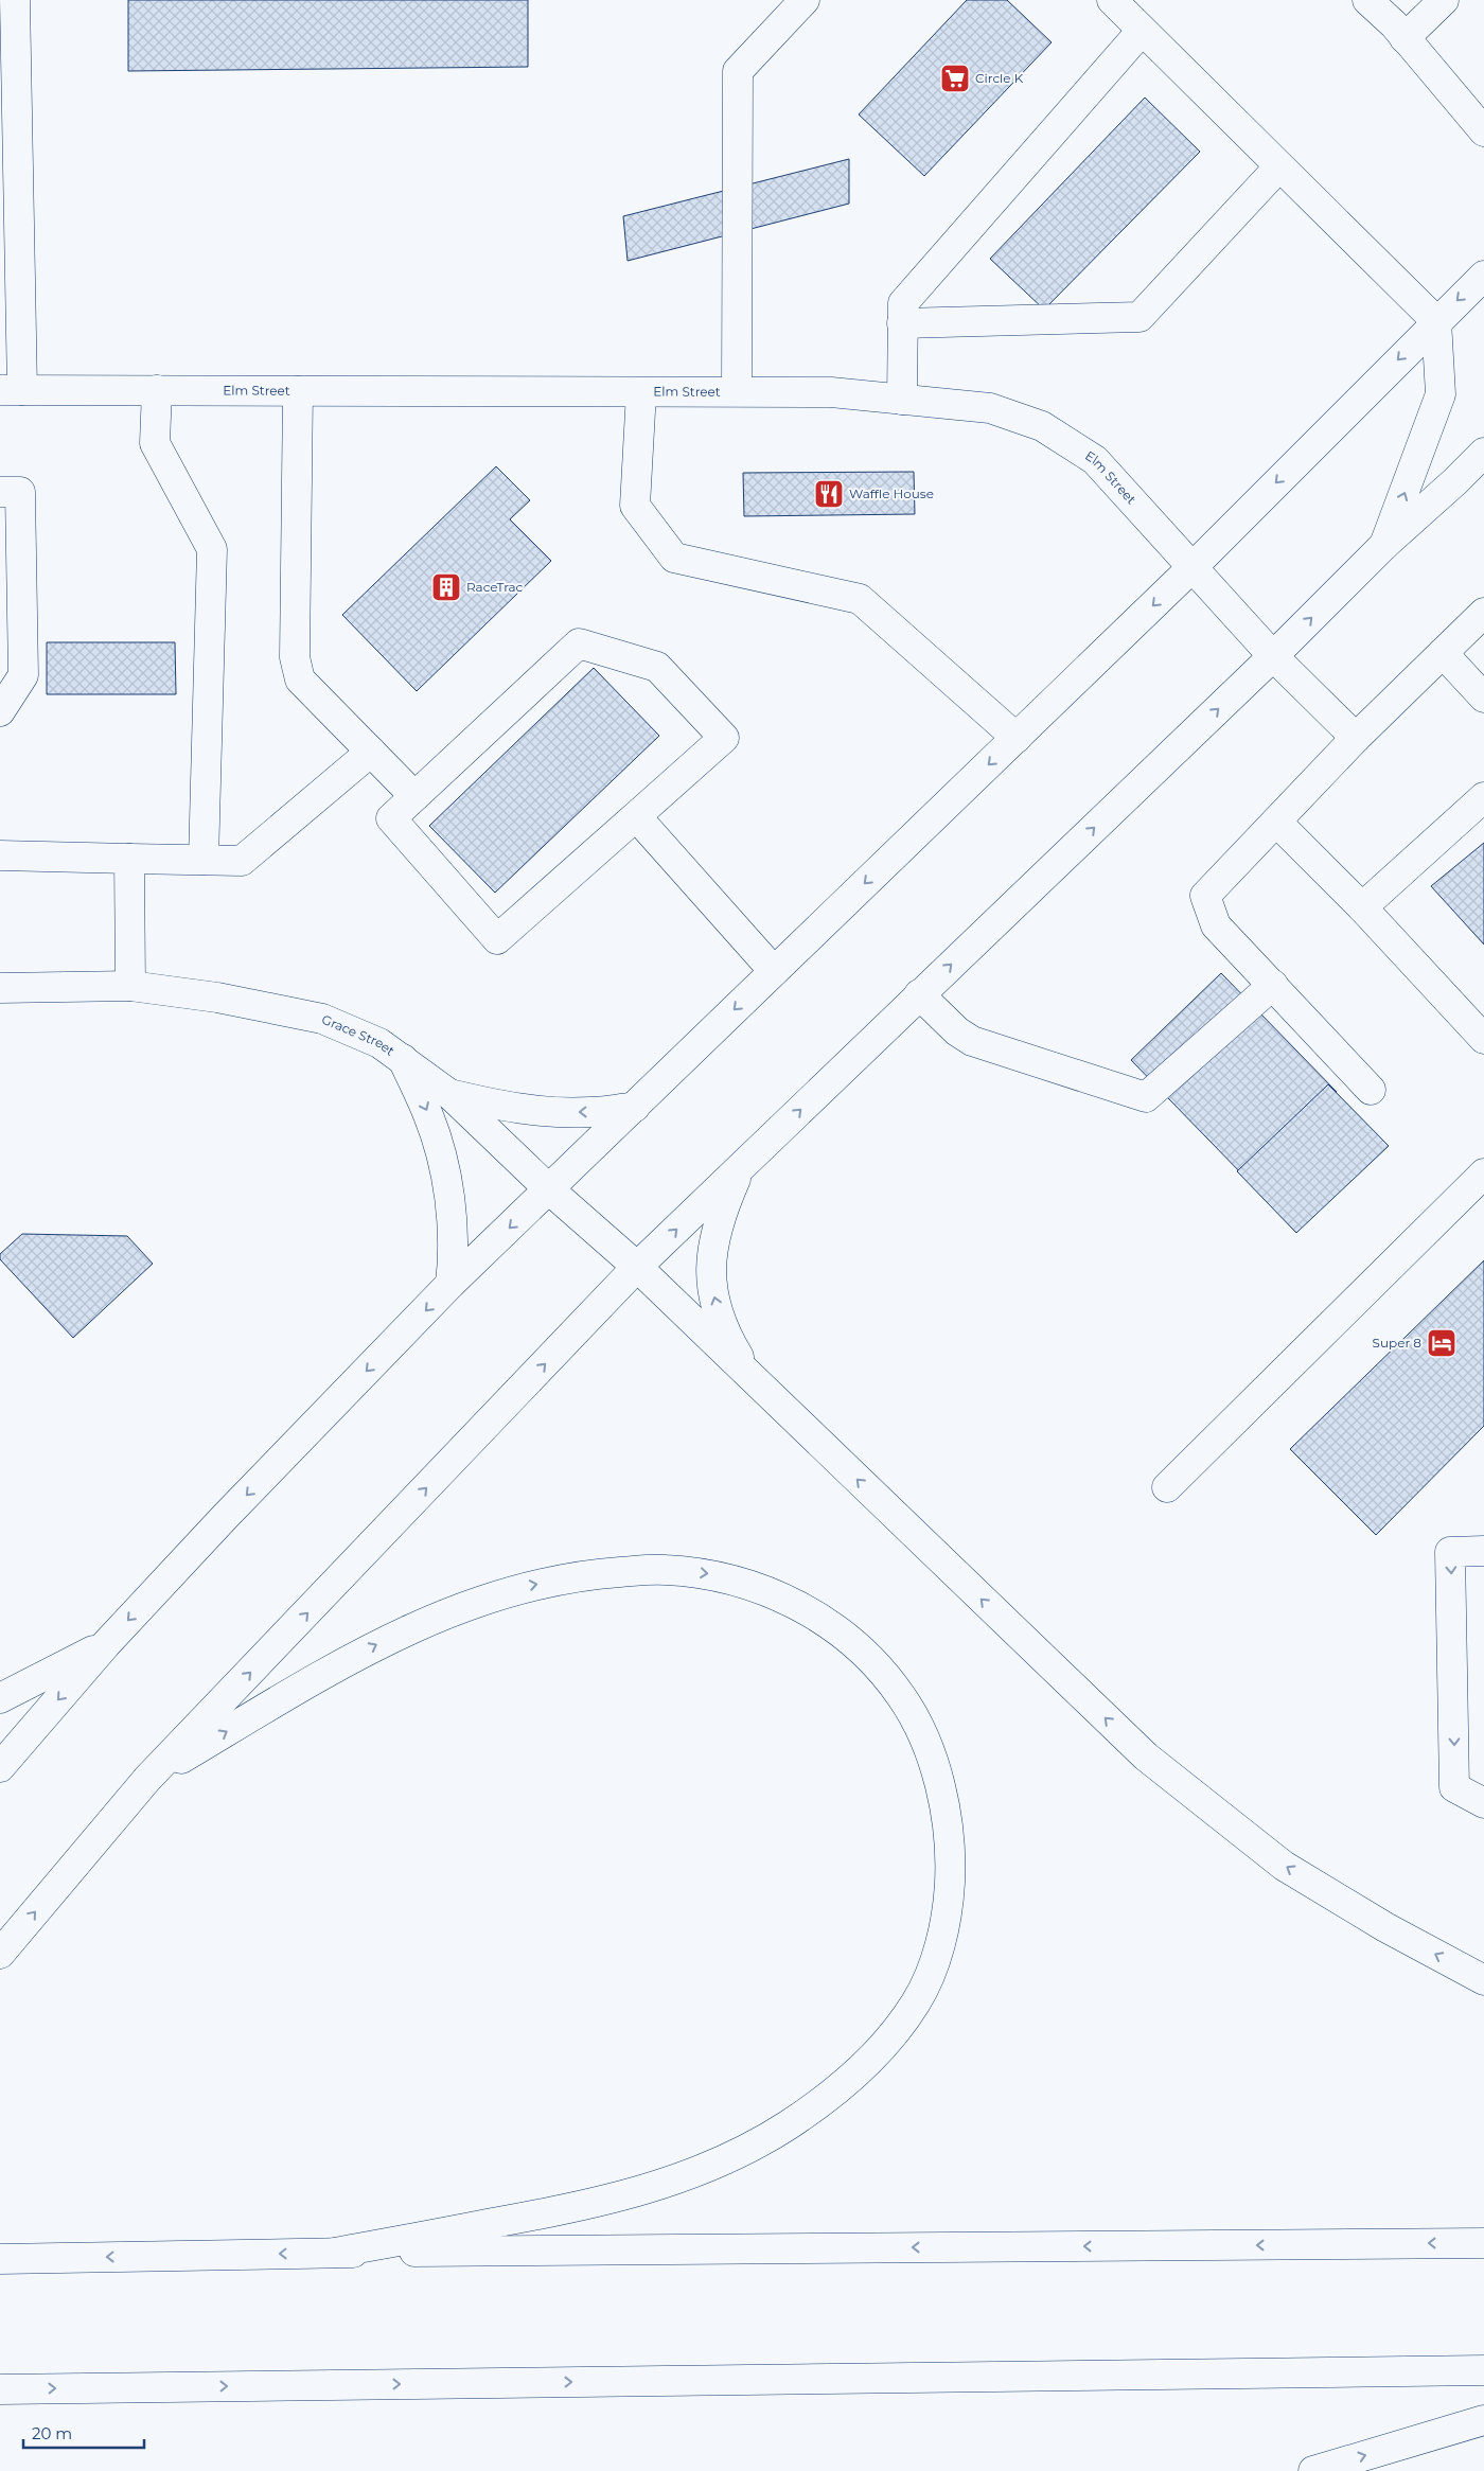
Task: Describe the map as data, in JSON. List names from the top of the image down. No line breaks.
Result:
{"streets":{"main road":["Elm Street","Grace Street"]},"places":{"supermarket":["Circle K"],"restaurant":["Waffle House"],"building":["RaceTrac"],"hotel":["Super 8"]},"scale_bar":"20 m"}
